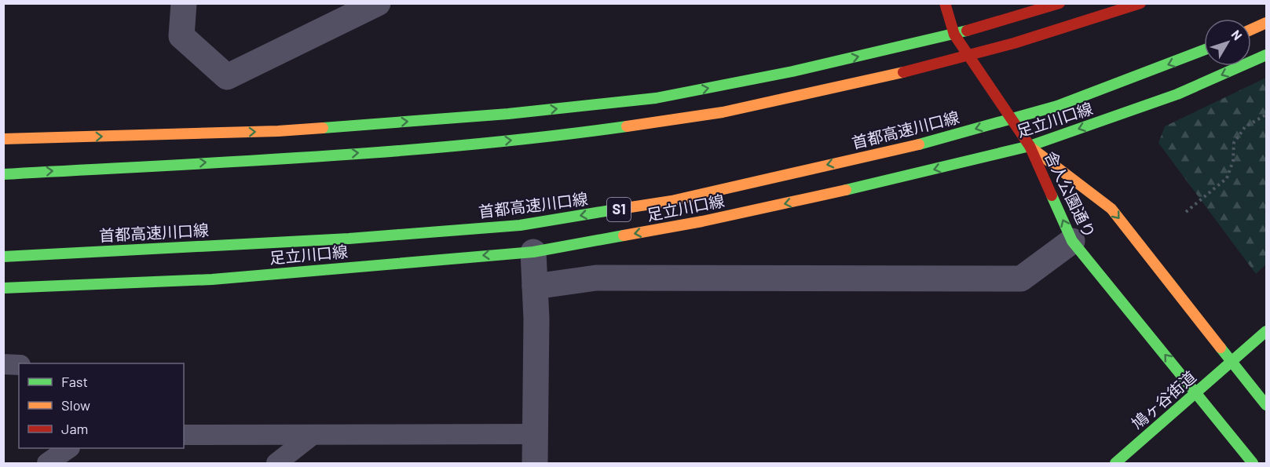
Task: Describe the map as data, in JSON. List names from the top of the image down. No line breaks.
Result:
{"streets":{"main road":["足立川口線","首都高速川口線","舎人公園通り","S1","鳩ヶ谷街道"]},"crossings":[["足立川口線","舎人公園通り"],["舎人公園通り","鳩ヶ谷街道"]],"one_way":["足立川口線"],"legend":["Fast","Slow","Jam"],"north":"top right"}
